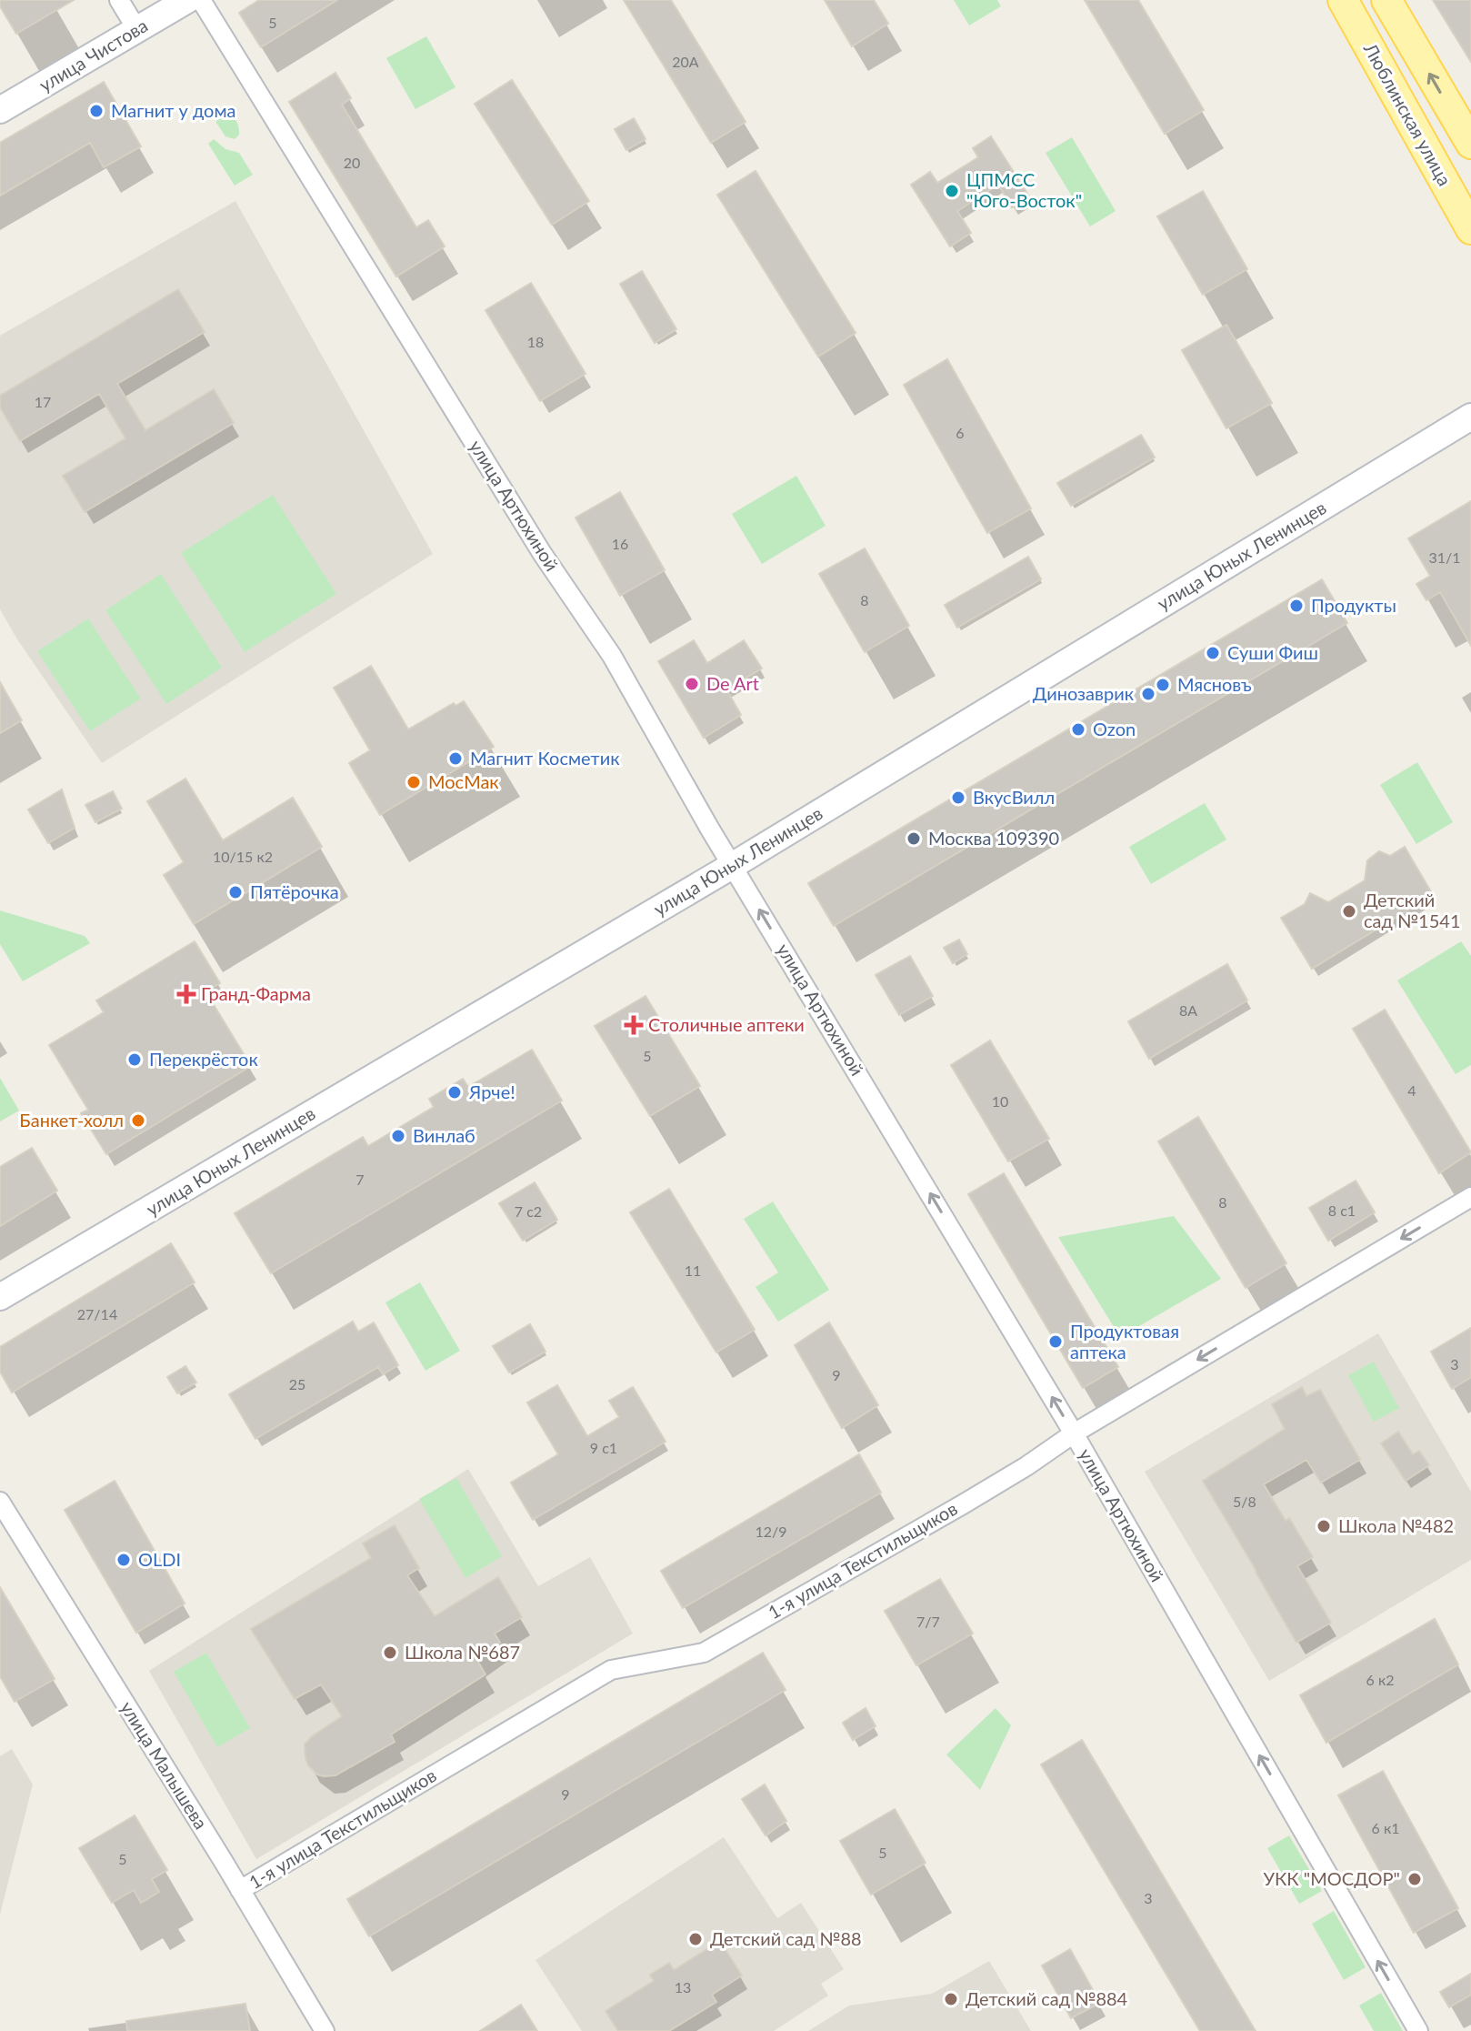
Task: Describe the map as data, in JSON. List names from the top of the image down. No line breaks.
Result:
{"streets":{"main road":["улица Чистова","Люблинская улица","улица Юных Ленинцев"],"street":["улица Артюхиной","1-я улица Текстильщиков","улица Малышева"]},"crossings":[["улица Артюхиной","улица Юных Ленинцев"],["улица Артюхиной","1-я улица Текстильщиков"],["1-я улица Текстильщиков","улица Малышева"]],"one_way":["улица Артюхиной"],"places":{"other":["Магнит у дома","ЦПМСС \"Юго-Восток\"","Продукты","Суши Фиш","De Art","Мясновъ","Динозаврик","Ozon","Магнит Косметик","МосМак","ВкусВилл","Москва 109390","Пятёрочка","Детский сад №1541","Перекрёсток","Ярче!","Банкет-холл","Винлаб","Продуктовая аптека","Школа №482","OLDI","Школа №687","УКК \"МОСДОР\"","Детский сад №88","Детский сад №884"],"health":["Гранд-Фарма","Столичные аптеки"]},"house_numbers":["5","20А","20","18","17","6","16","31/1","8","10/15 к2","8А","5","4","10","7","8","8 с1","7 с2","11","27/14","3","9","25","9 с1","5/8","12/9","7/7","6 к2","9","6 к1","5","5","3","13"]}
